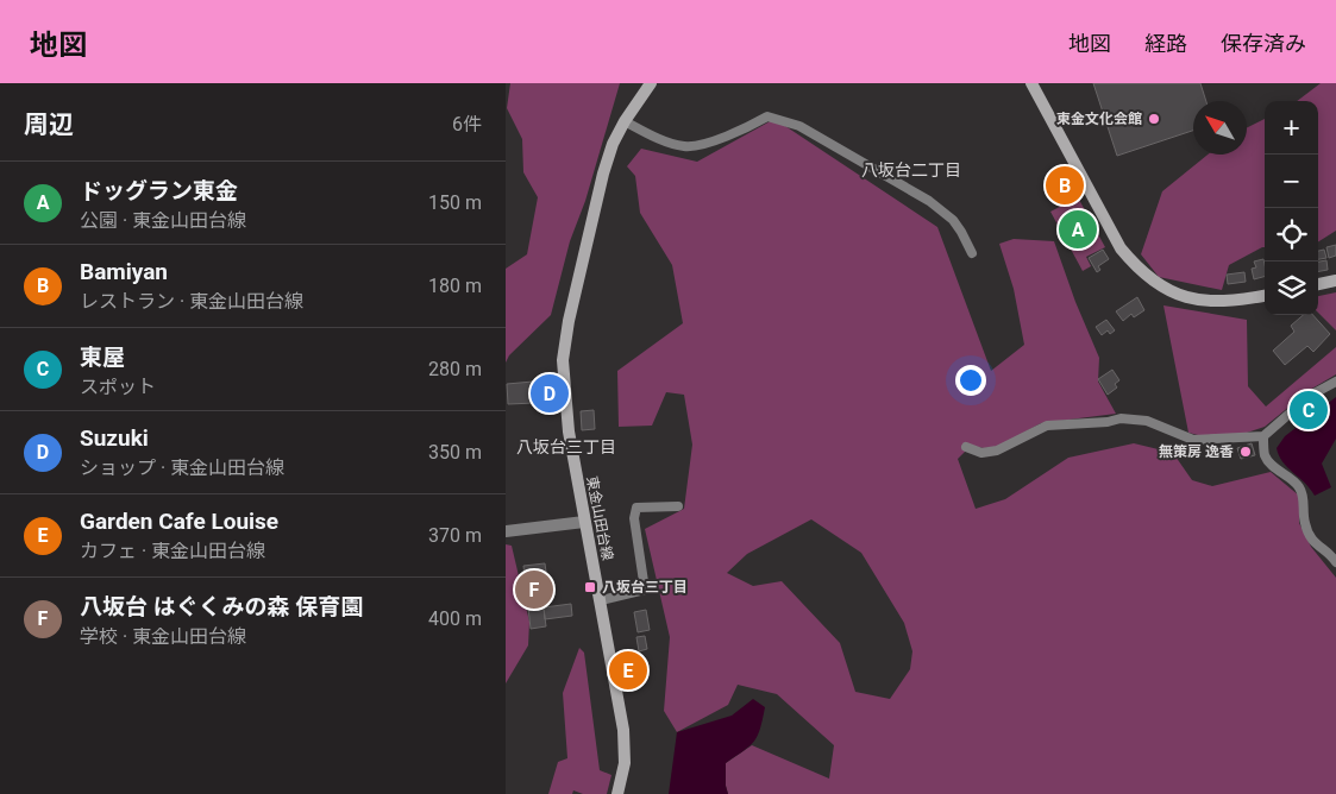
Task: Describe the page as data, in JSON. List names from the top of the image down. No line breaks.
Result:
{"streets":{"main road":["東金山田台線"]},"districts":["八坂台二丁目","八坂台三丁目"],"places":{"other":["東金文化会館","無策房 逸香"],"transit":["八坂台三丁目"]},"north":"top left","page":{"header":"地図","nav":["地図","経路","保存済み"],"heading":["周辺","6件"],"map_buttons":["+","−"],"list":[{"mark":"A","name":"ドッグラン東金","note":"公園 · 東金山田台線","value":"150 m"},{"mark":"B","name":"Bamiyan","note":"レストラン · 東金山田台線","value":"180 m"},{"mark":"C","name":"東屋","note":"スポット","value":"280 m"},{"mark":"D","name":"Suzuki","note":"ショップ · 東金山田台線","value":"350 m"},{"mark":"E","name":"Garden Cafe Louise","note":"カフェ · 東金山田台線","value":"370 m"},{"mark":"F","name":"八坂台 はぐくみの森 保育園","note":"学校 · 東金山田台線","value":"400 m"}],"pins":["B","A","D","C","F","E"]}}
